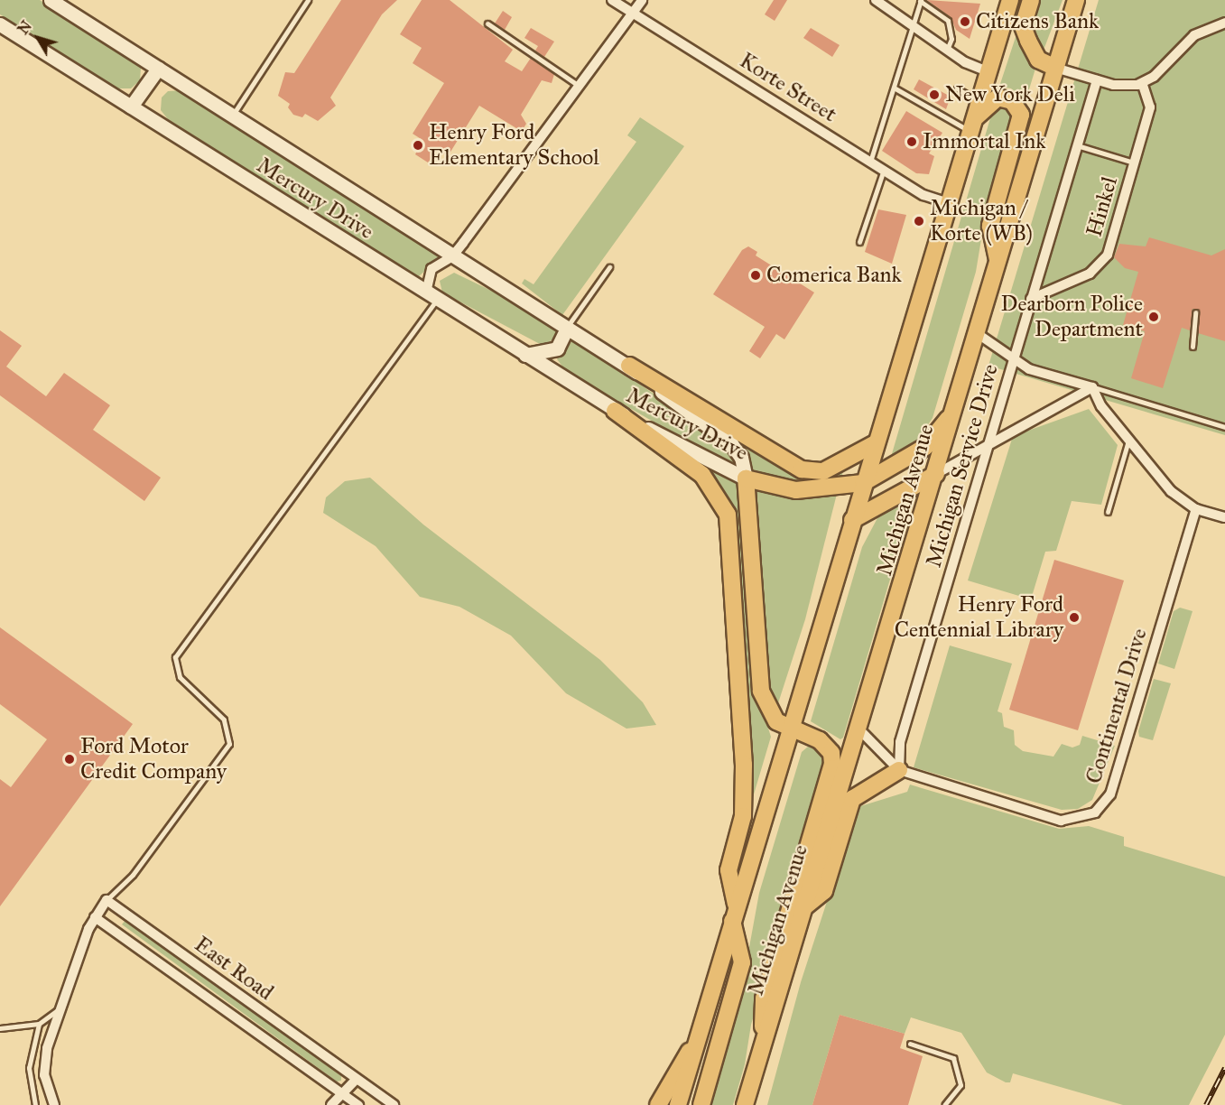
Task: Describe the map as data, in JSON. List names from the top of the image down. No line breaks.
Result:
{"streets":{"main road":["Michigan Avenue"],"street":["Korte Street","Mercury Drive","Hinkel","Michigan Service Drive","Continental Drive","East Road"]},"crossings":[["Korte Street","Michigan Avenue"],["Hinkel","Michigan Service Drive"],["Michigan Service Drive","Continental Drive"],["Michigan Avenue","Continental Drive"]],"places":["Citizens Bank","New York Deli","Immortal Ink","Henry Ford Elementary School","Michigan / Korte (WB)","Comerica Bank","Dearborn Police Department","Henry Ford Centennial Library","Ford Motor Credit Company"],"north":"top left"}
